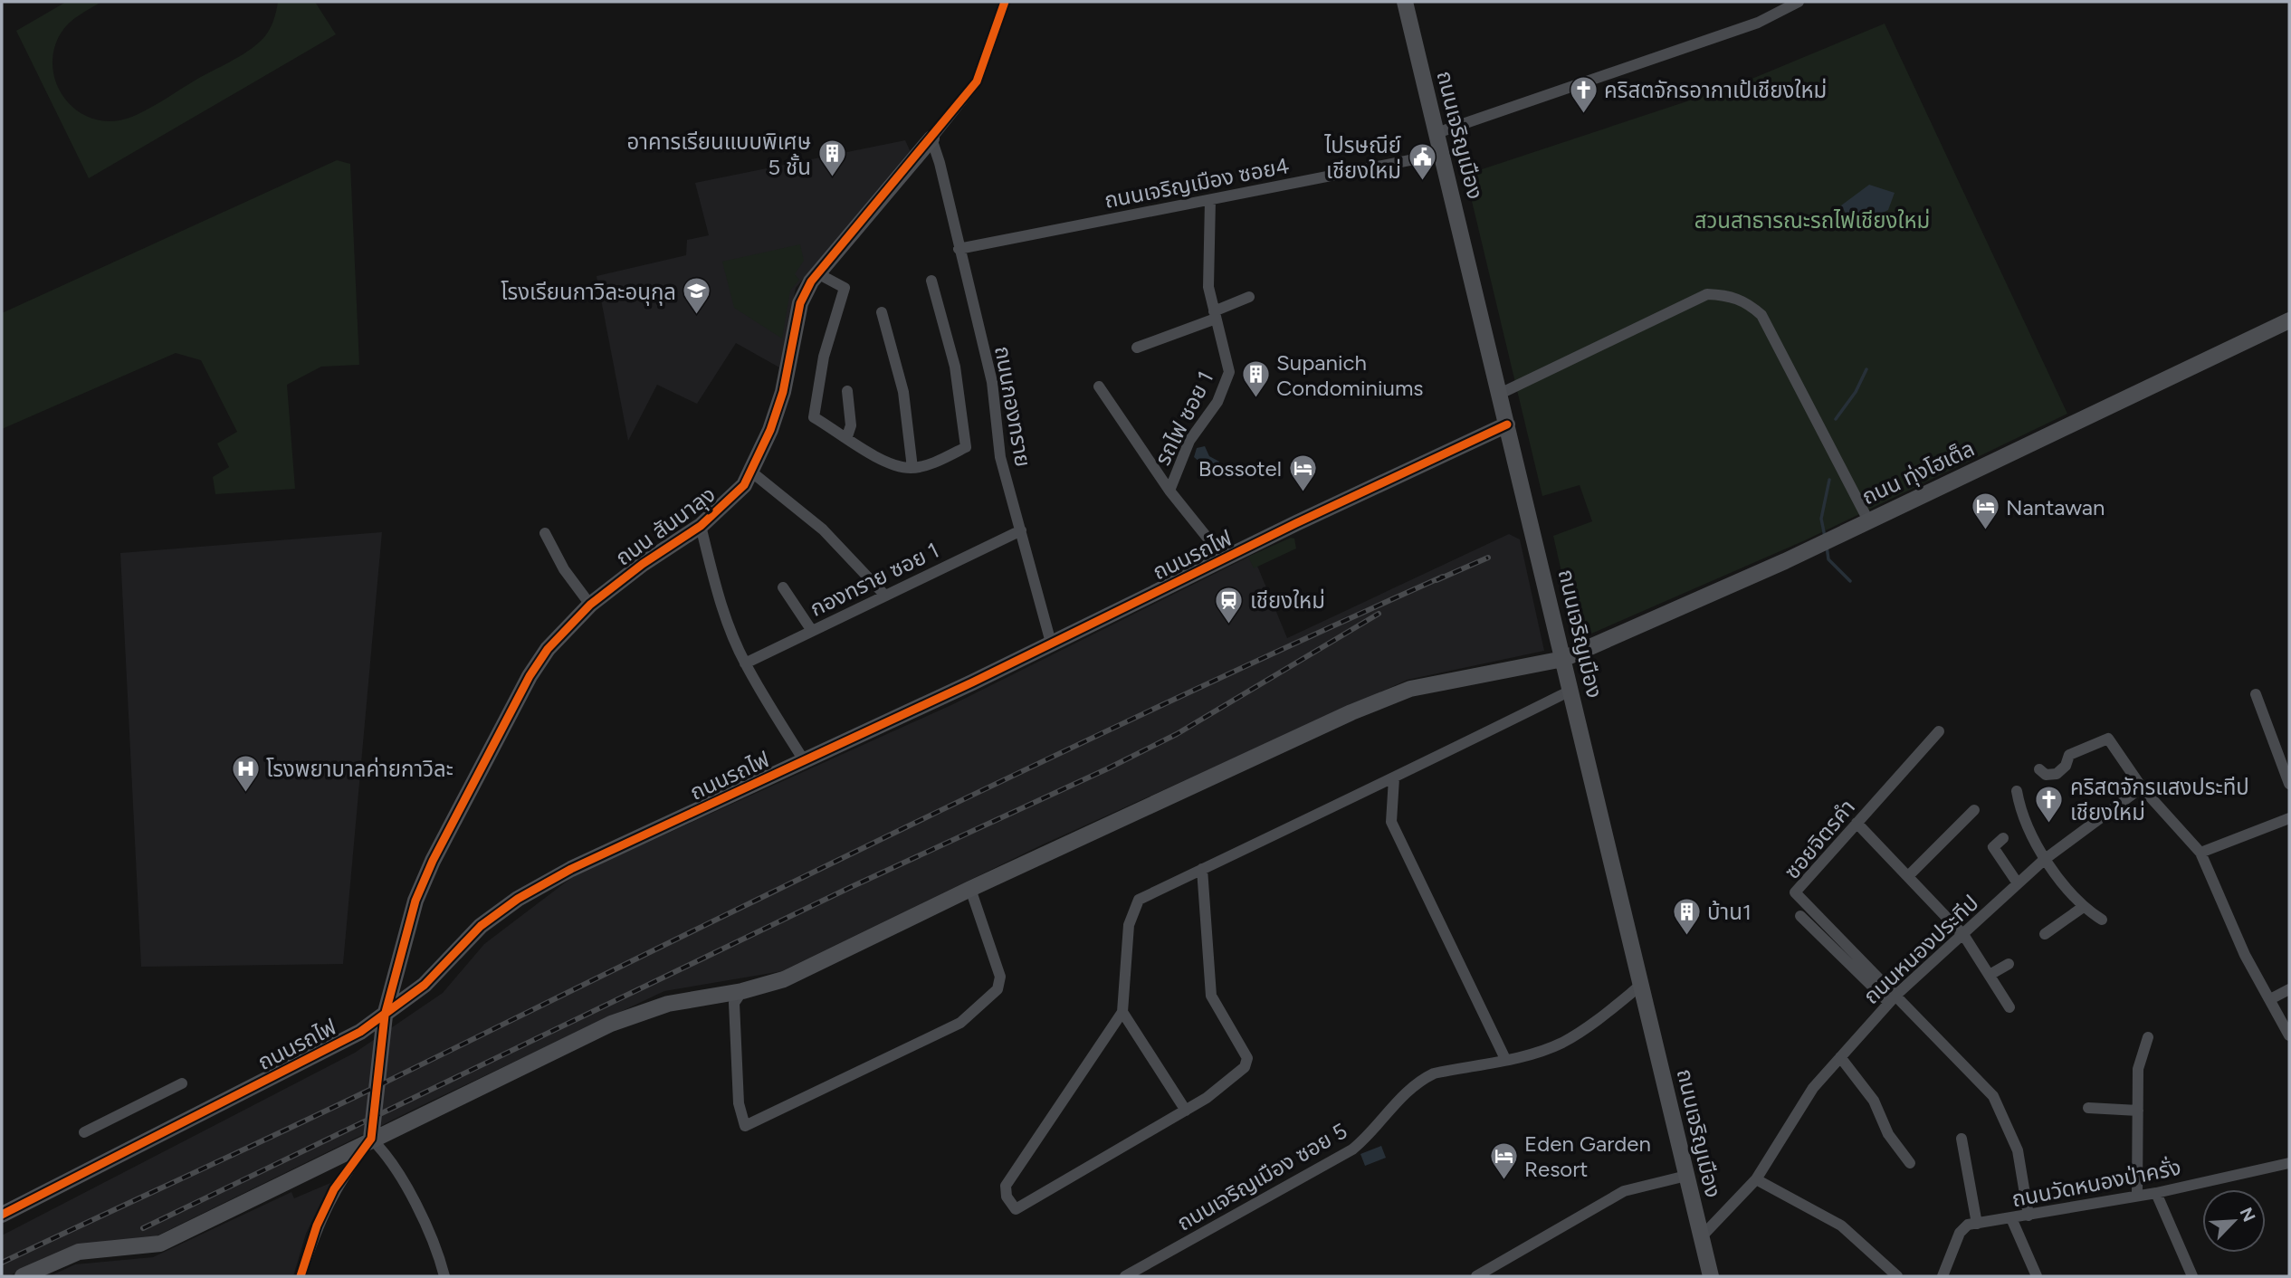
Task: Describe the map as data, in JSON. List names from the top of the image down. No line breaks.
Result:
{"streets":{"street":["ถนนเจริญเมือง","ถนนเจริญเมือง ซอย4","ถนนกองทราย","รถไฟ ซอย 1","ถนน ทุ่งโฮเต็ล","ถนน สันนาลุง","ถนนรถไฟ","กองทราย ซอย 1","ซอยจิตรคำ","ถนนหนองประทีป","ถนนเจริญเมือง ซอย 5","ถนนวัดหนองป่าครั่ง"]},"crossings":[["ถนนเจริญเมือง","ถนนเจริญเมือง ซอย4"],["ถนนเจริญเมือง","ถนน ทุ่งโฮเต็ล"],["ถนนเจริญเมือง","ถนนรถไฟ"],["ถนนเจริญเมือง","ถนนหนองประทีป"],["ถนนเจริญเมือง","ถนนเจริญเมือง ซอย 5"],["ถนนเจริญเมือง ซอย4","ถนนกองทราย"],["ถนนเจริญเมือง ซอย4","รถไฟ ซอย 1"],["ถนนกองทราย","ถนน สันนาลุง"],["ถนนกองทราย","ถนนรถไฟ"],["ถนนกองทราย","กองทราย ซอย 1"],["รถไฟ ซอย 1","ถนนรถไฟ"],["ถนน ทุ่งโฮเต็ล","ถนน สันนาลุง"],["ถนน สันนาลุง","ถนนรถไฟ"],["ซอยจิตรคำ","ถนนหนองประทีป"]],"parks":["สวนสาธารณะรถไฟเชียงใหม่"],"places":{"church":["คริสตจักรอากาเป้เชียงใหม่","คริสตจักรแสงประทีป เชียงใหม่"],"building":["อาคารเรียนแบบพิเศษ 5 ชั้น","Supanich Condominiums","บ้าน1"],"public building":["ไปรษณีย์ เชียงใหม่"],"school or university":["โรงเรียนกาวิละอนุกุล"],"hotel":["Bossotel","Nantawan","Eden Garden Resort"],"station":["เชียงใหม่"],"hospital":["โรงพยาบาลค่ายกาวิละ"]},"north":"top right"}
